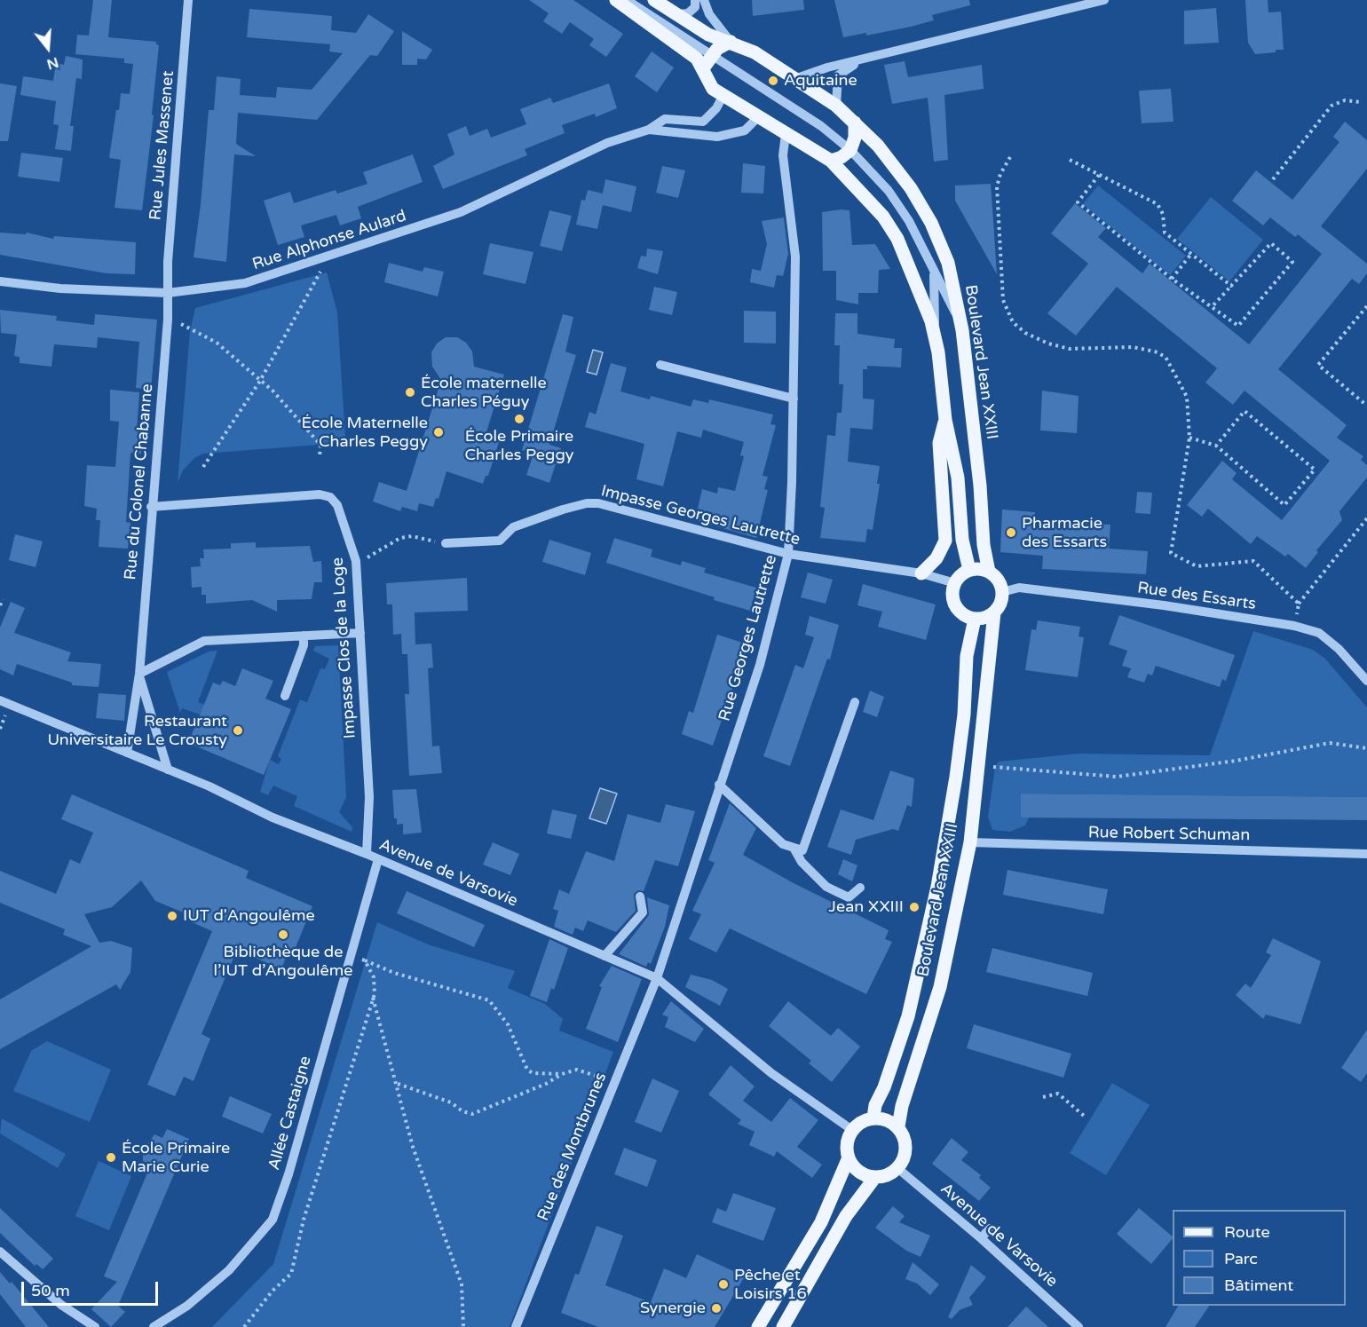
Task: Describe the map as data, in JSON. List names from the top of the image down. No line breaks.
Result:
{"streets":{"main road":["Boulevard Jean XXIII"],"street":["Rue Jules Massenet","Rue Alphonse Aulard","Rue du Colonel Chabanne","Impasse Georges Lautrette","Rue des Essarts","Rue Georges Lautrette","Impasse Clos de la Loge","Rue Robert Schuman","Avenue de Varsovie","Allée Castaigne","Rue des Montbrunes"]},"crossings":[["Rue Jules Massenet","Rue Alphonse Aulard"],["Rue Jules Massenet","Rue du Colonel Chabanne"],["Rue Alphonse Aulard","Rue du Colonel Chabanne"],["Boulevard Jean XXIII","Impasse Georges Lautrette"],["Boulevard Jean XXIII","Rue des Essarts"],["Boulevard Jean XXIII","Rue Robert Schuman"],["Boulevard Jean XXIII","Avenue de Varsovie"],["Rue du Colonel Chabanne","Impasse Clos de la Loge"],["Rue du Colonel Chabanne","Avenue de Varsovie"],["Impasse Georges Lautrette","Rue des Essarts"],["Impasse Georges Lautrette","Rue Georges Lautrette"],["Rue Georges Lautrette","Avenue de Varsovie"],["Rue Georges Lautrette","Rue des Montbrunes"],["Impasse Clos de la Loge","Avenue de Varsovie"],["Avenue de Varsovie","Allée Castaigne"],["Avenue de Varsovie","Rue des Montbrunes"]],"places":["Aquitaine","École maternelle Charles Péguy","École Primaire Charles Peggy","École Maternelle Charles Peggy","Pharmacie des Essarts","Restaurant Universitaire Le Crousty","Jean XXIII","IUT d'Angoulême","Bibliothèque de l’IUT d’Angoulême","École Primaire Marie Curie","Pêche et Loisirs 16","Synergie"],"legend":["Route","Parc","Bâtiment"],"scale_bar":"50 m","north":"bottom"}
